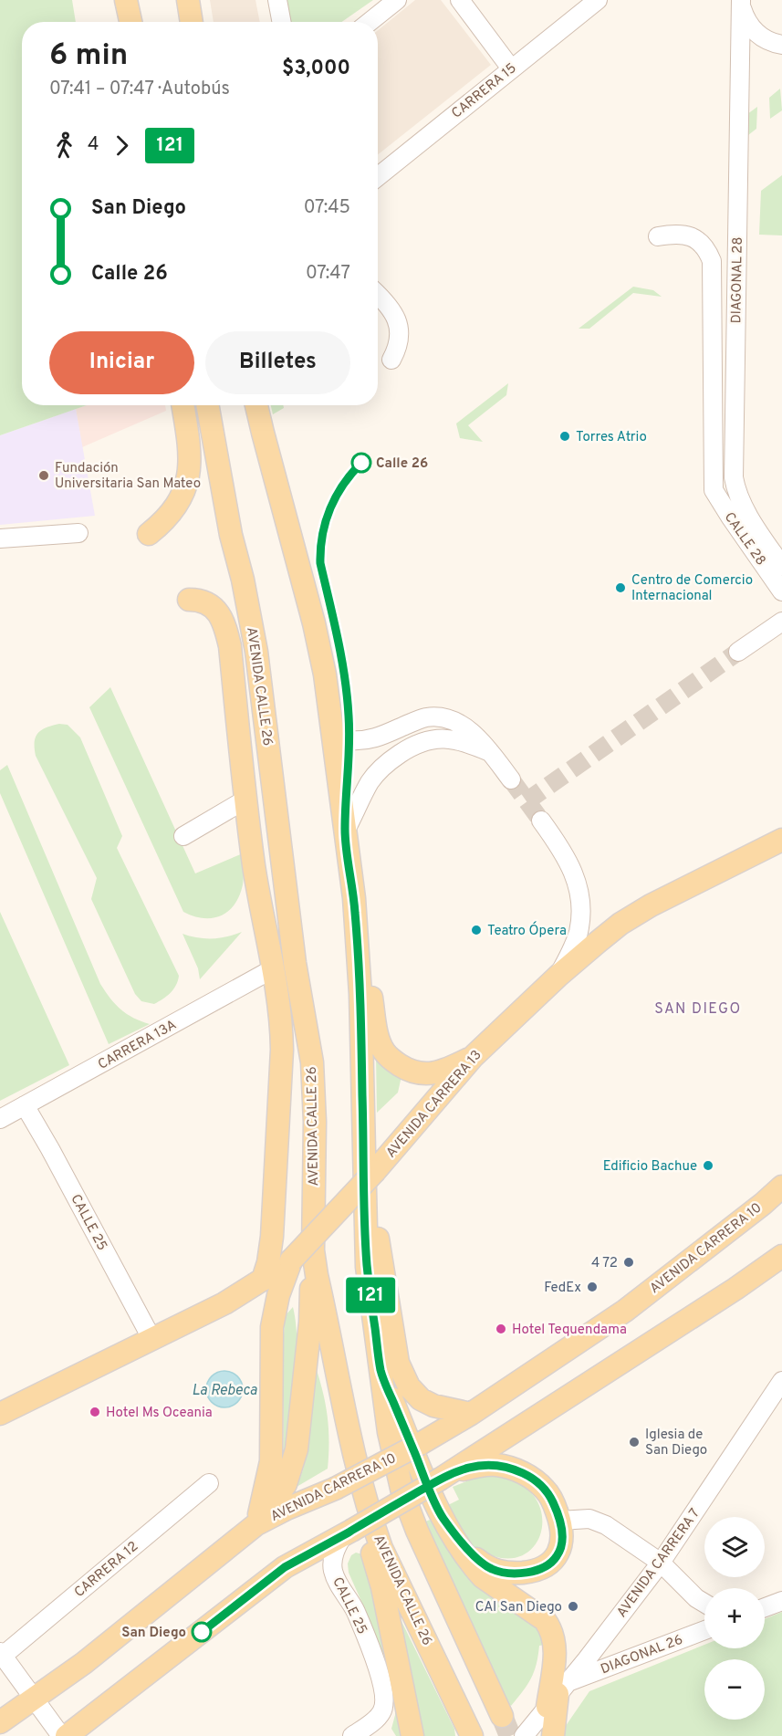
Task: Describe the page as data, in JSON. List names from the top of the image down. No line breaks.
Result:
{"streets":{"main road":["AVENIDA CALLE 26","AVENIDA CARRERA 13","AVENIDA CARRERA 10"],"street":["CARRERA 15","DIAGONAL 28","CALLE 28","CARRERA 13A","CALLE 25","AVENIDA CARRERA 7","CARRERA 12","DIAGONAL 26"]},"crossings":[["DIAGONAL 28","CALLE 28"],["CARRERA 13A","CALLE 25"],["AVENIDA CARRERA 13","CALLE 25"],["AVENIDA CARRERA 7","DIAGONAL 26"]],"districts":["SAN DIEGO"],"water":["La Rebeca"],"places":["Torres Atrio","Calle 26","Fundación Universitaria San Mateo","Centro de Comercio Internacional","Teatro Ópera","Edificio Bachue","4 72","FedEx","Hotel Tequendama","Hotel Ms Oceania","Iglesia de San Diego","CAI San Diego","San Diego"],"lines":["bus line 121"],"page":{"on_map":"121","heading":["6 min","07:41 – 07:47 · Autobús","$3,000"],"legs":["4","121"],"list":[{"name":"San Diego","value":"07:45"},{"name":"Calle 26","value":"07:47"}],"buttons":["Iniciar","Billetes"],"map_buttons":["+","−"]}}
